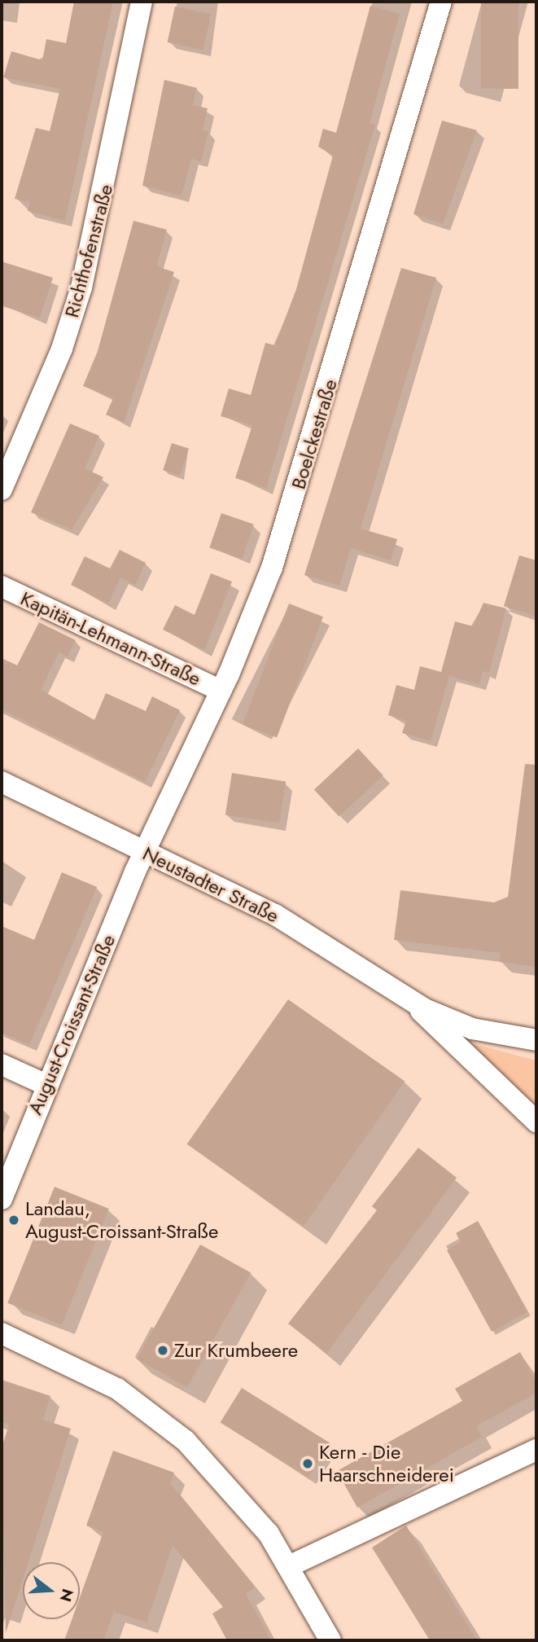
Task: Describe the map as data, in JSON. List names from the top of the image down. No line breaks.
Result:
{"streets":{"street":["Richthofenstraße","Boelckestraße","Kapitän-Lehmann-Straße","Neustadter Straße","August-Croissant-Straße"]},"crossings":[["Boelckestraße","Kapitän-Lehmann-Straße"],["Boelckestraße","Neustadter Straße"],["Boelckestraße","August-Croissant-Straße"],["Neustadter Straße","August-Croissant-Straße"]],"places":["Landau, August-Croissant-Straße","Zur Krumbeere","Kern - Die Haarschneiderei"],"north":"right"}
